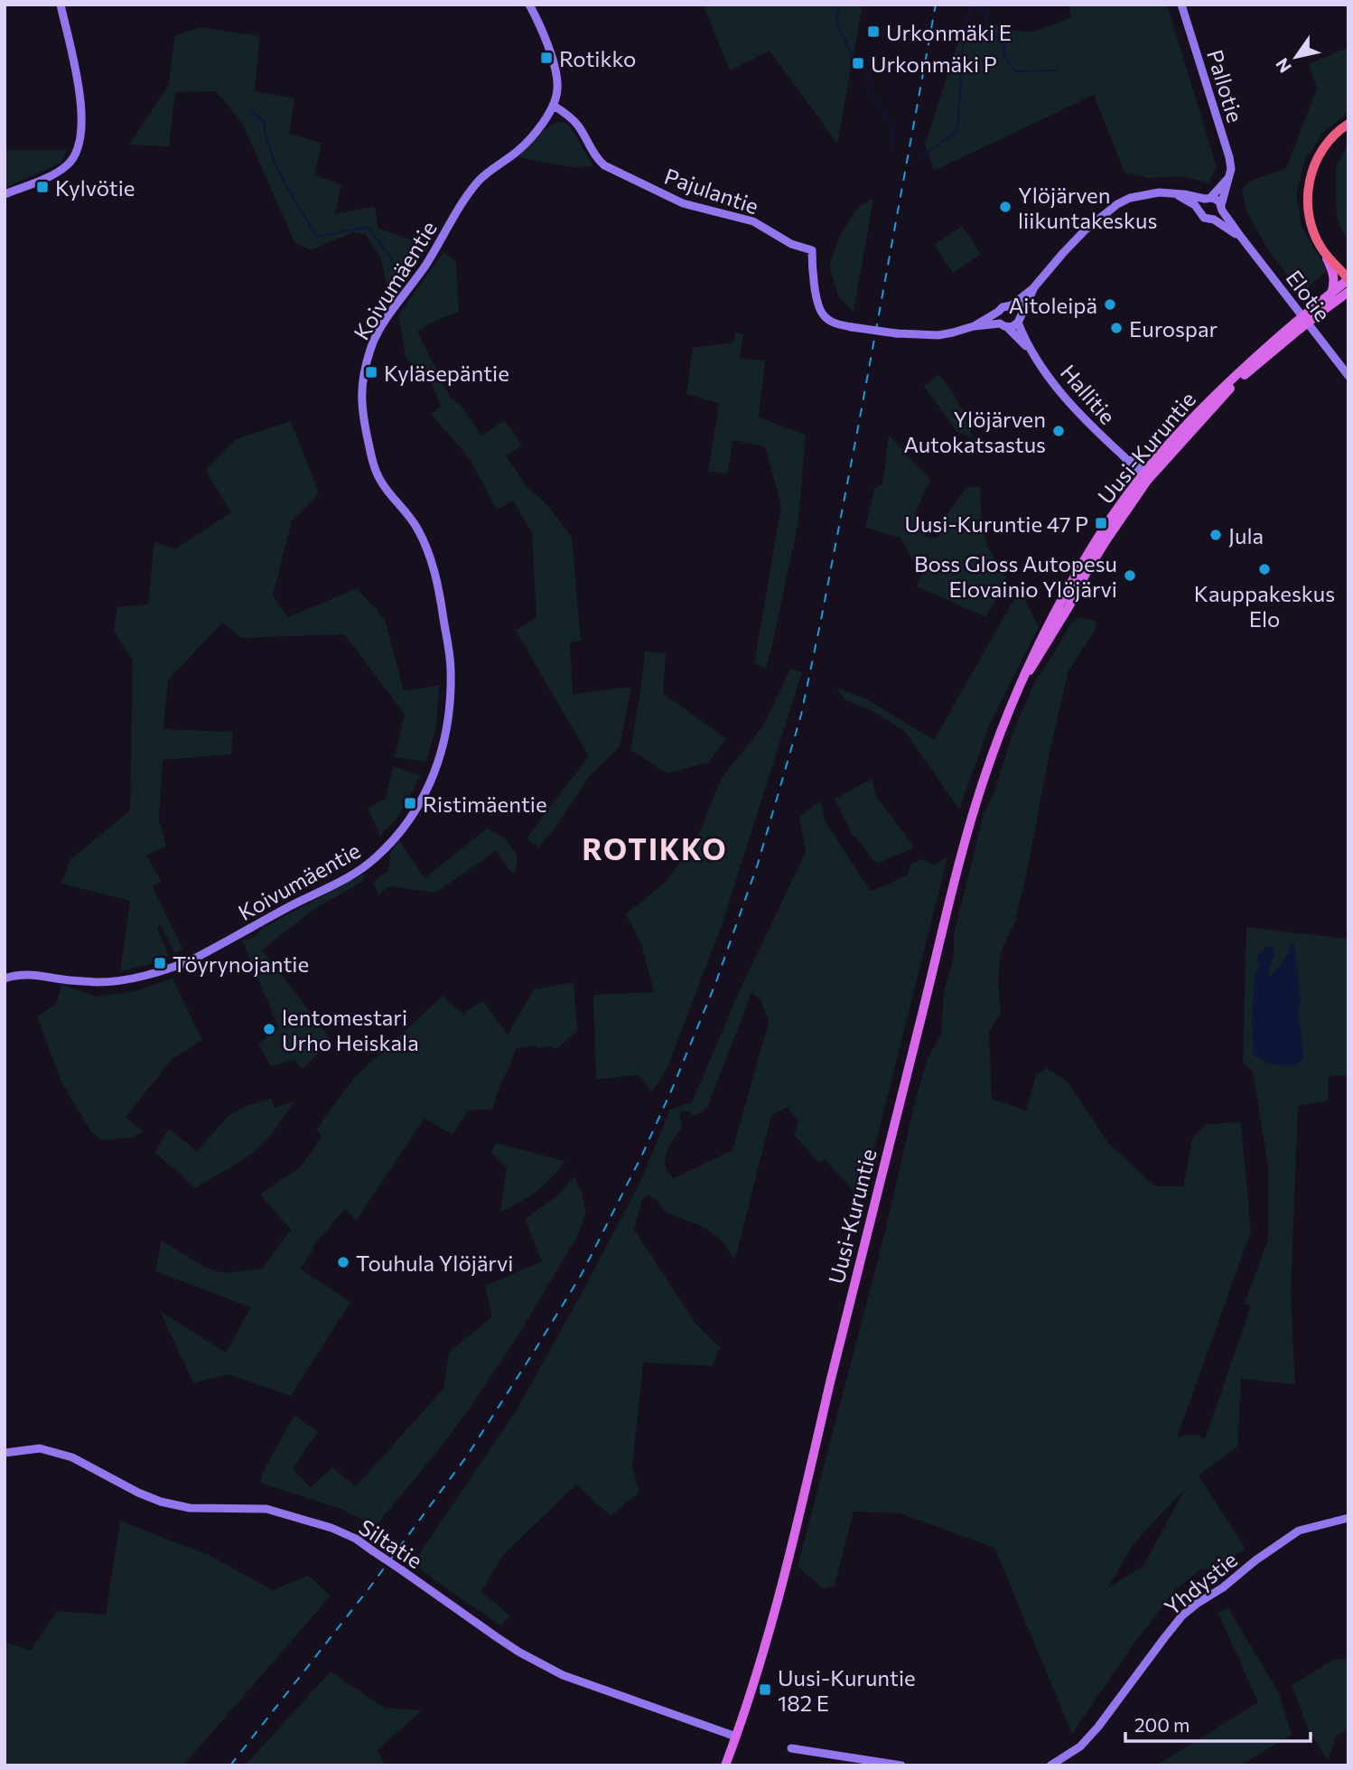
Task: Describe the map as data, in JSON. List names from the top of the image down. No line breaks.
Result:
{"streets":{"main road":["Uusi-Kuruntie"],"street":["Pallotie","Pajulantie","Koivumäentie","Elotie","Hallitie","Siltatie","Yhdystie"]},"crossings":[["Pallotie","Elotie"],["Pajulantie","Koivumäentie"],["Hallitie","Uusi-Kuruntie"],["Uusi-Kuruntie","Siltatie"]],"districts":["ROTIKKO"],"places":{"transit":["Urkonmäki E","Rotikko","Urkonmäki P","Kylvötie","Kyläsepäntie","Uusi-Kuruntie 47 P","Ristimäentie","Töyrynojantie","Uusi-Kuruntie 182 E"],"other":["Ylöjärven liikuntakeskus","Aitoleipä","Eurospar","Ylöjärven Autokatsastus","Jula","Kauppakeskus Elo","Boss Gloss Autopesu Elovainio Ylöjärvi","lentomestari Urho Heiskala","Touhula Ylöjärvi"]},"scale_bar":"200 m","north":"bottom left"}
